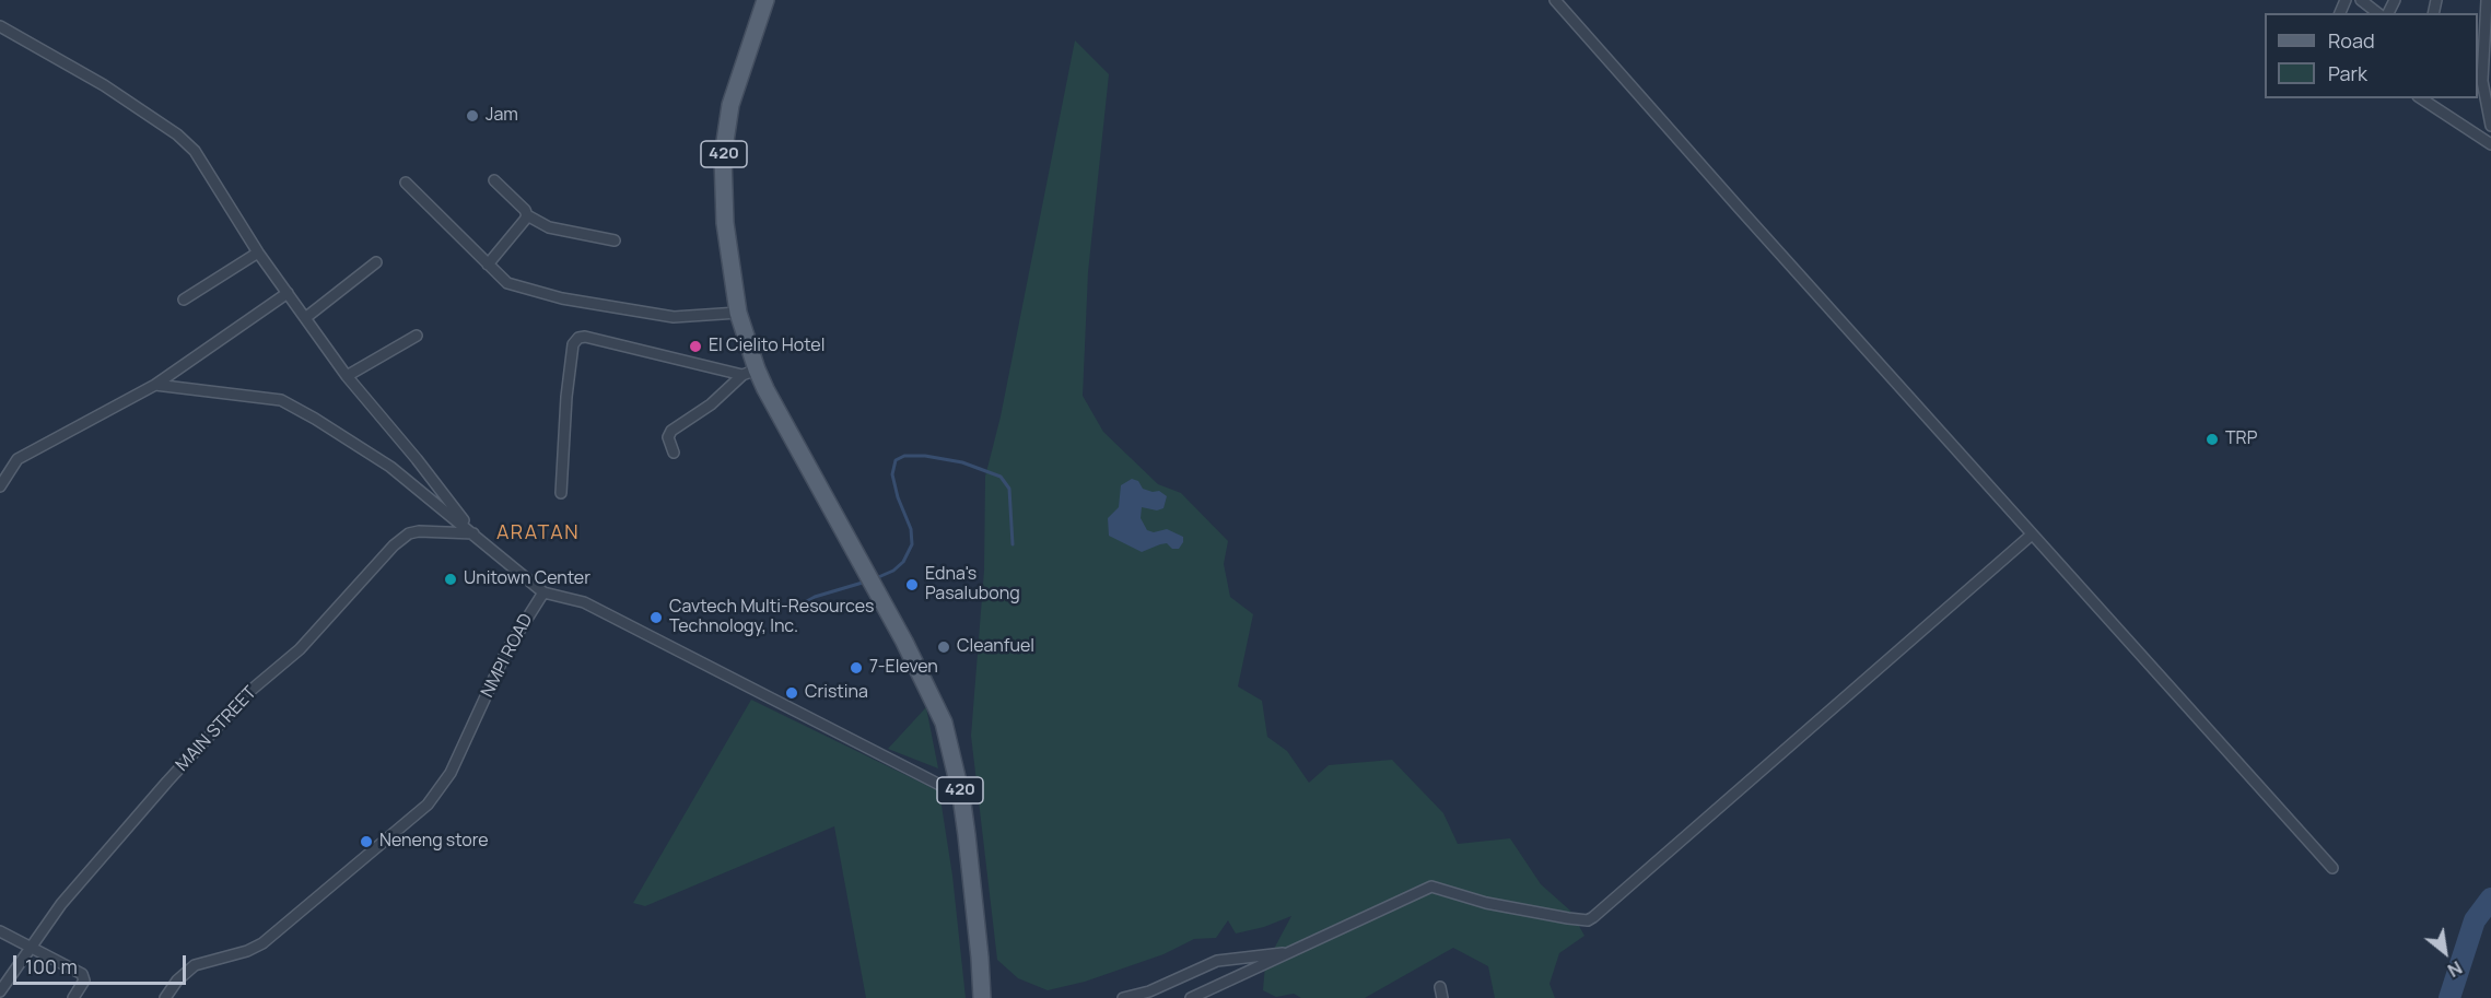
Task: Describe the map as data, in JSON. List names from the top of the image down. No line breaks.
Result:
{"streets":{"main road":["420"],"street":["NMPI ROAD","MAIN STREET"]},"districts":["ARATAN"],"places":["Jam","El Cielito Hotel","TRP","Unitown Center","Edna's Pasalubong","Cavtech Multi-Resources Technology, Inc.","Cleanfuel","7-Eleven","Cristina","Neneng store"],"legend":["Road","Park"],"scale_bar":"100 m","north":"bottom right"}
